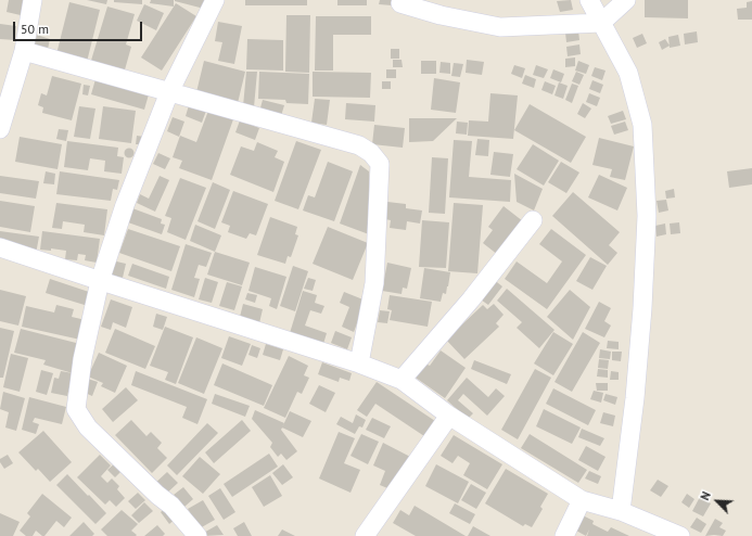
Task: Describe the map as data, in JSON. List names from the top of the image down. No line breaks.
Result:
{"scale_bar":"50 m","north":"top left"}
